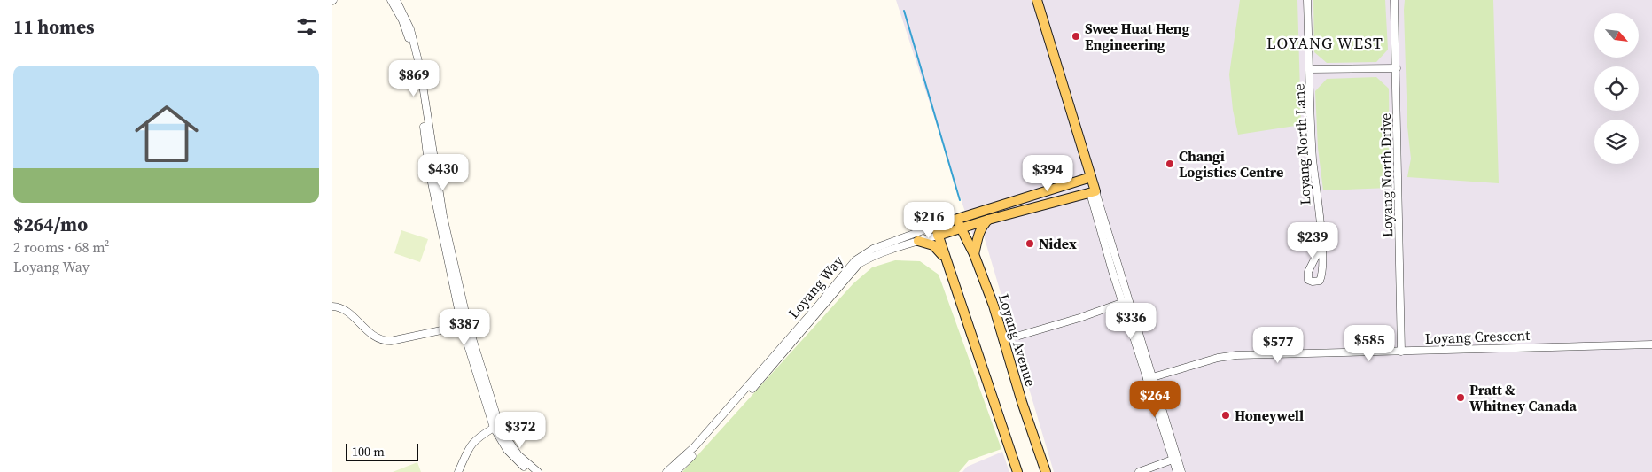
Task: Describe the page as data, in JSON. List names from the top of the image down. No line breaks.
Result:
{"streets":{"main road":["Loyang Way","Loyang Avenue"],"street":["Loyang North Lane","Loyang North Drive","Loyang Crescent"]},"crossings":[["Loyang North Lane","Loyang North Drive"],["Loyang North Drive","Loyang Crescent"],["Loyang Way","Loyang Avenue"]],"districts":["LOYANG WEST"],"places":["Swee Huat Heng Engineering","Changi Logistics Centre","Nidex","Pratt & Whitney Canada","Honeywell"],"scale_bar":"100 m","north":"bottom right","page":{"heading":"11 homes","list":[{"name":"$264/mo","note":"2 rooms · 68 m² · Loyang Way"}],"price":["$869","$430","$394","$216","$239","$336","$387","$585","$577","$264","$372"],"scale":"100 m"}}
